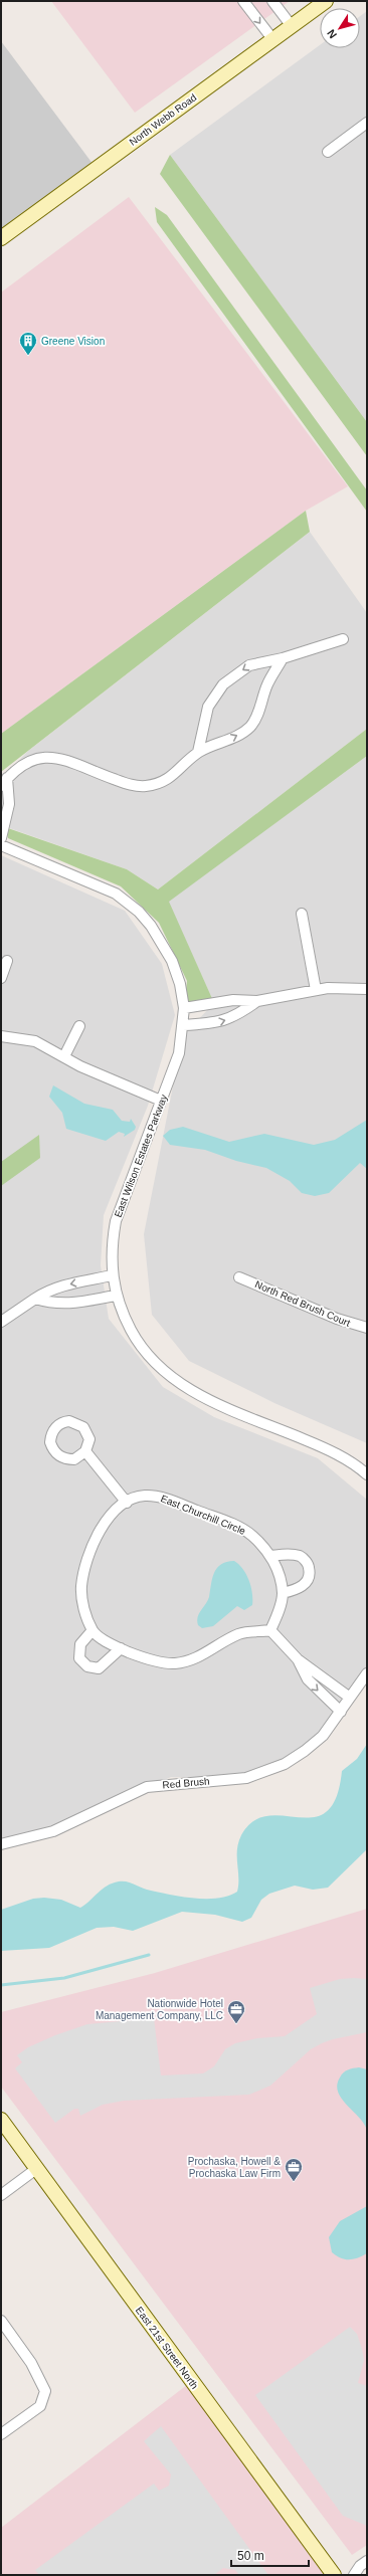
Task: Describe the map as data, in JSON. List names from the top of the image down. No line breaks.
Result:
{"streets":{"main road":["North Webb Road","East 21st Street North"],"street":["East Wilson Estates Parkway","North Red Brush Court","East Churchill Circle","Red Brush"]},"places":{"building":["Greene Vision"],"office":["Nationwide Hotel Management Company, LLC","Prochaska, Howell & Prochaska Law Firm"]},"scale_bar":"50 m","north":"bottom left"}
